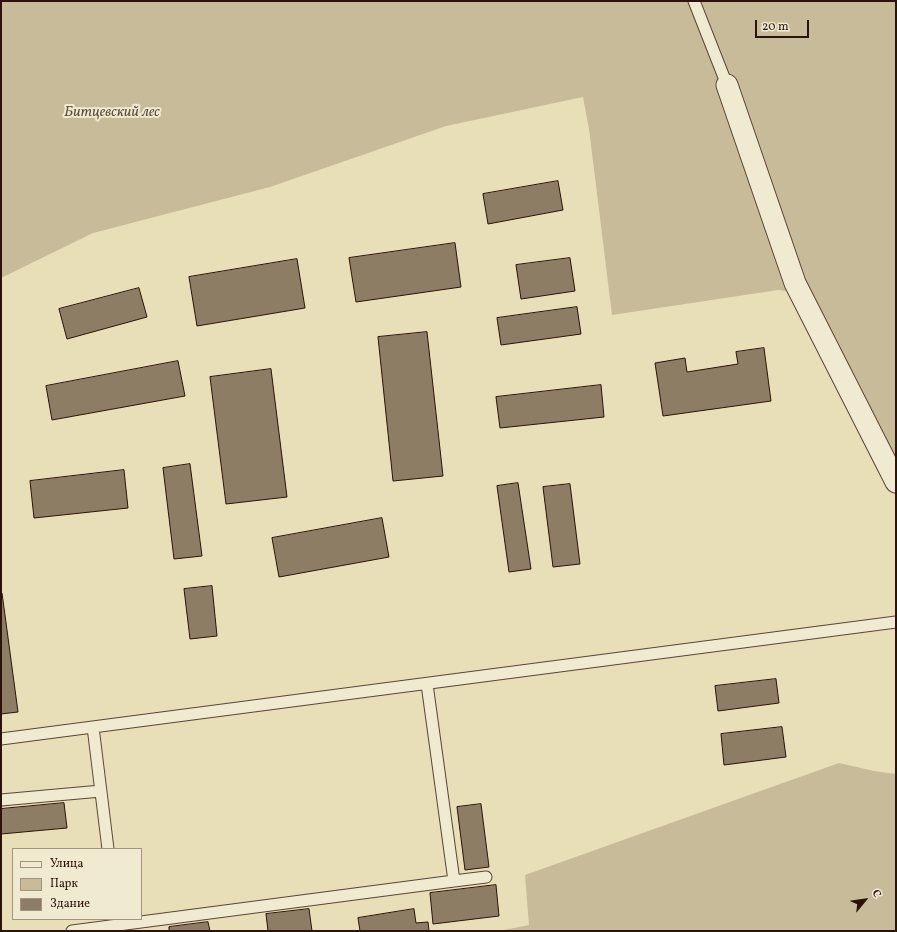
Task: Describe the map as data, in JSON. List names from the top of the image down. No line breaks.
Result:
{"parks":["Битцевский лес"],"legend":["Улица","Парк","Здание"],"scale_bar":"20 m","north":"top right"}
